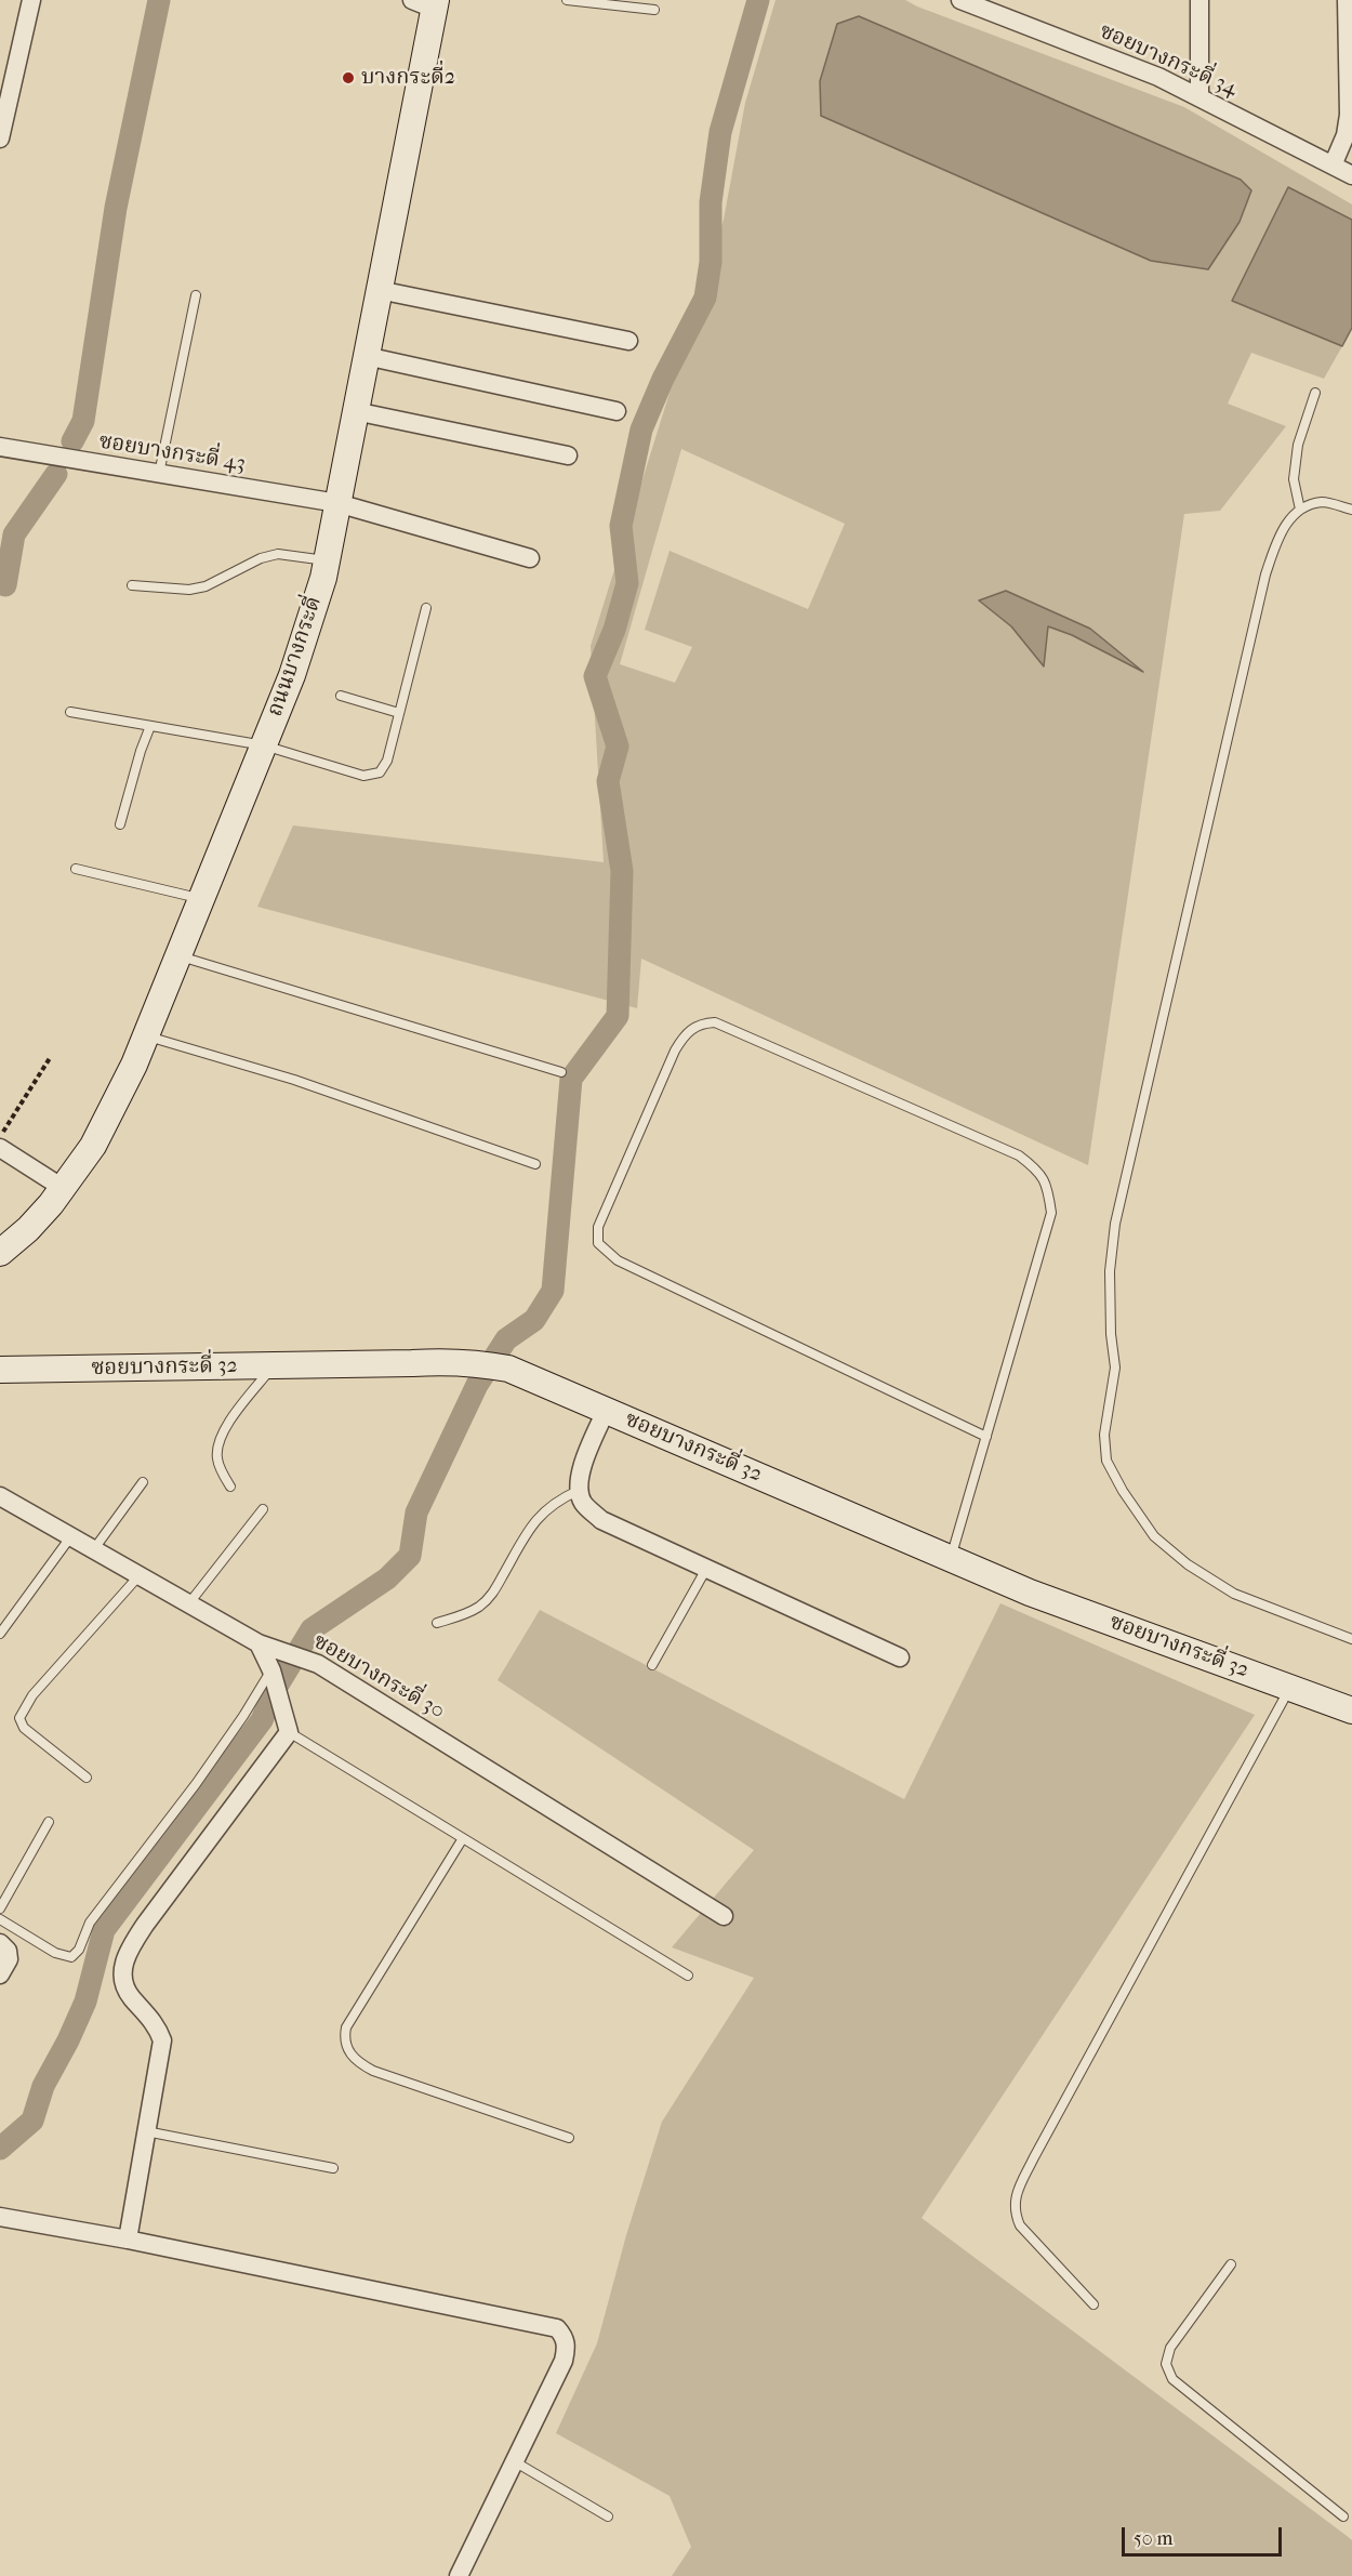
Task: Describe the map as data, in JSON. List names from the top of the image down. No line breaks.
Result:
{"streets":{"street":["ซอยบางกระดี่ 34","ซอยบางกระดี่ 43","ถนนบางกระดี่","ซอยบางกระดี่ 32","ซอยบางกระดี่ 30"]},"crossings":[["ซอยบางกระดี่ 43","ถนนบางกระดี่"]],"places":["บางกระดี่2"],"scale_bar":"50 m"}
